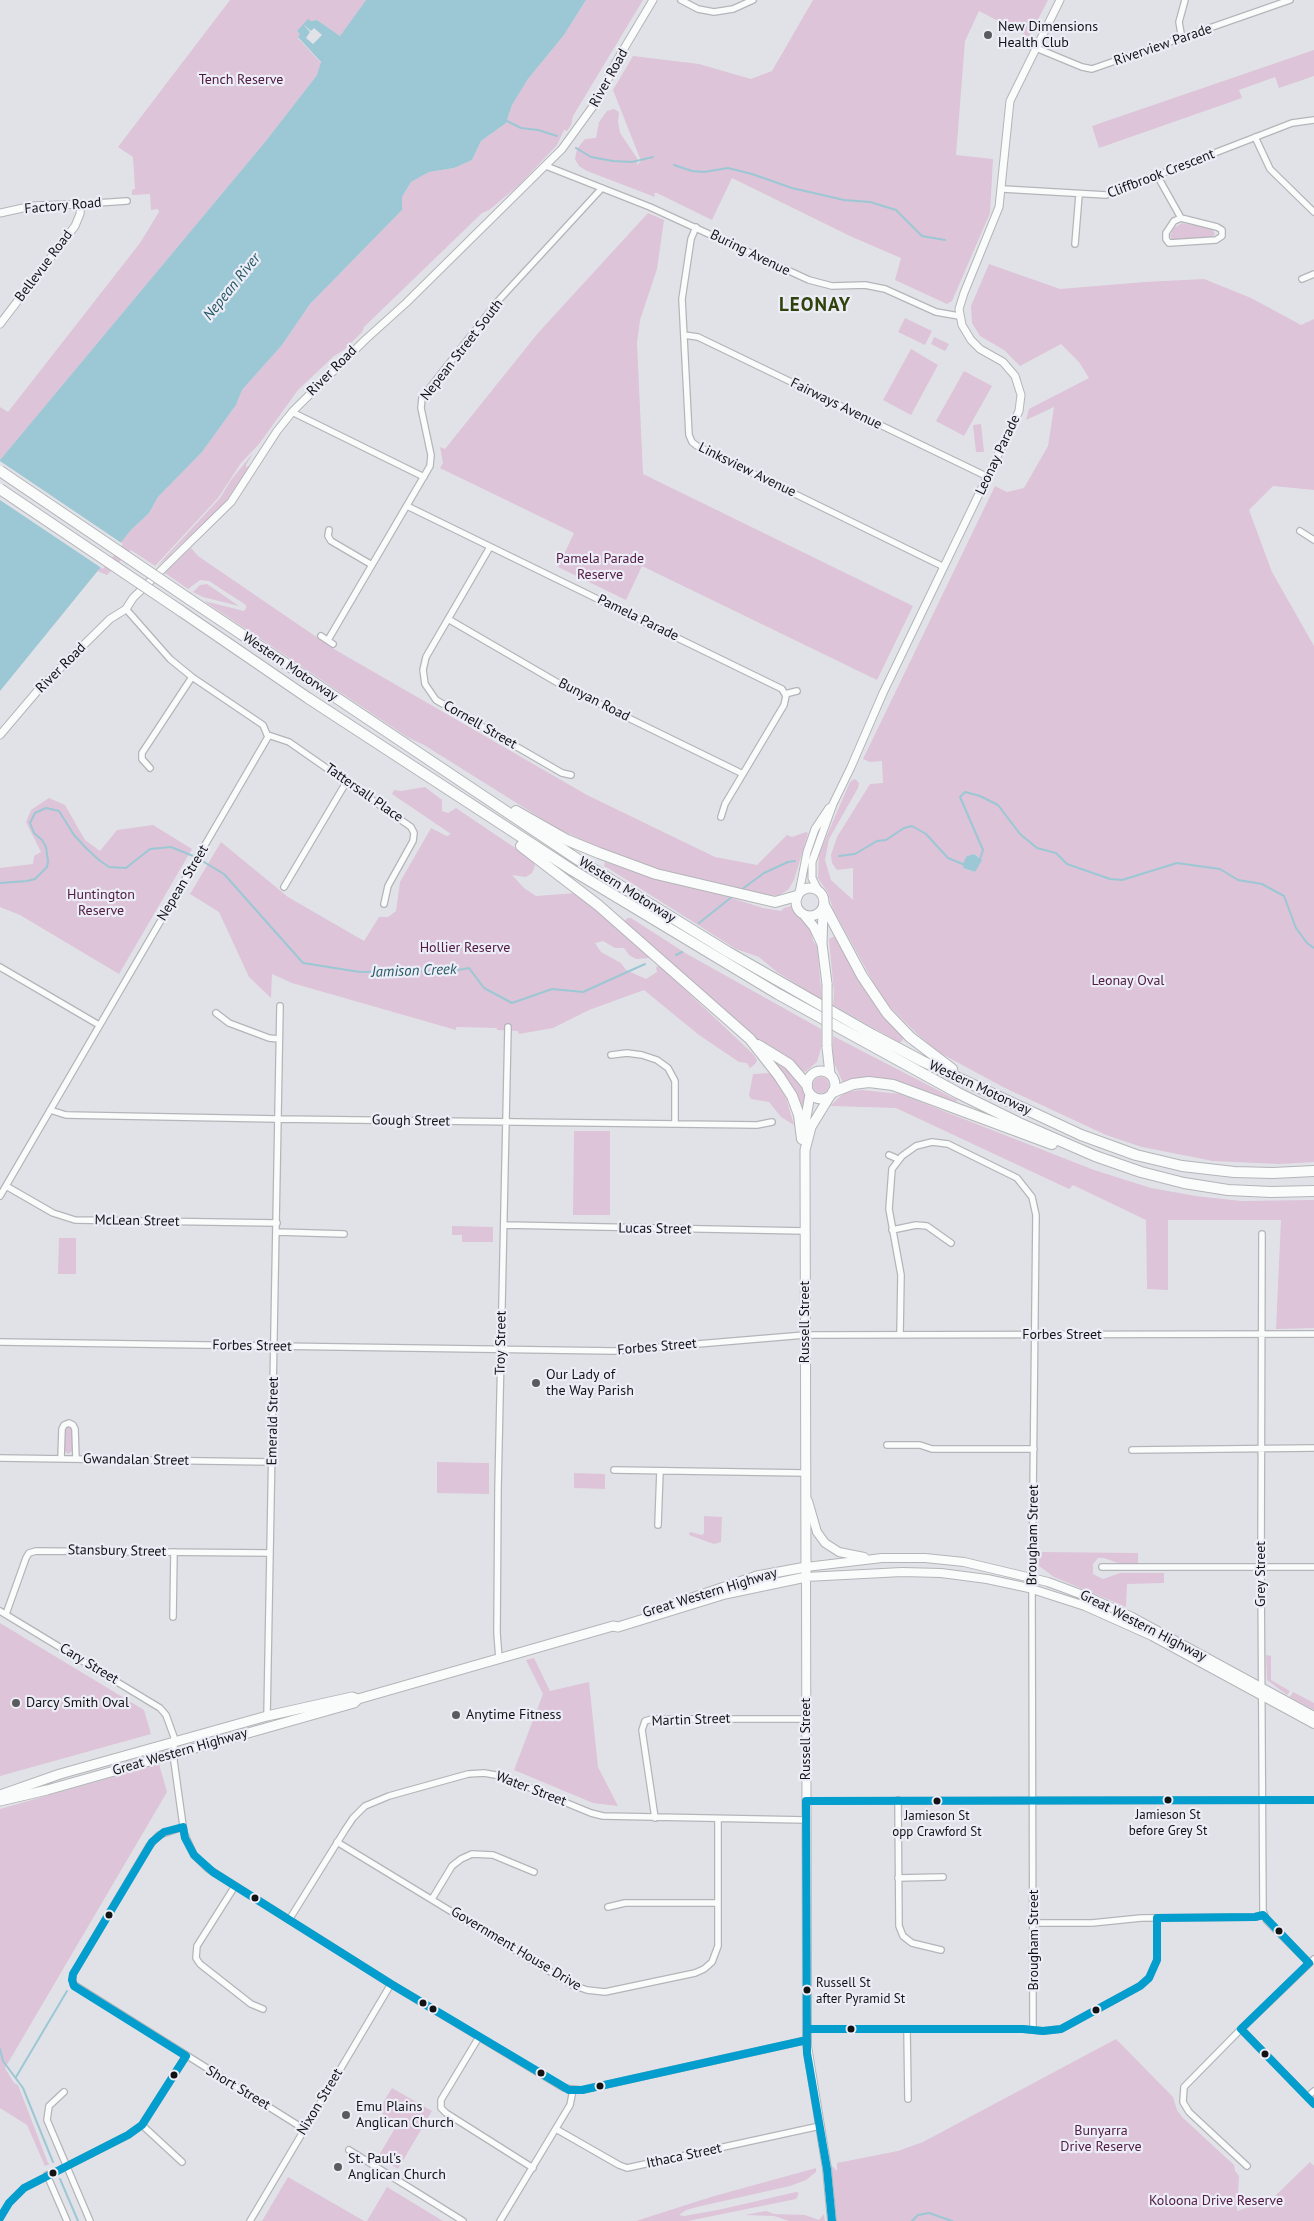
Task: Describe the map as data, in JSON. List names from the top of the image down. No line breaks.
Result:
{"streets":{"highway":["Western Motorway","Russell Street","Great Western Highway"],"street":["Riverview Parade","River Road","Cliffbrook Crescent","Factory Road","Buring Avenue","Bellevue Road","Nepean Street South","Fairways Avenue","Leonay Parade","Linksview Avenue","Pamela Parade","Bunyan Road","Cornell Street","Tattersall Place","Nepean Street","Gough Street","McLean Street","Lucas Street","Forbes Street","Troy Street","Emerald Street","Gwandalan Street","Brougham Street","Stansbury Street","Grey Street","Cary Street","Martin Street","Water Street","Government House Drive","Short Street","Nixon Street","Ithaca Street"]},"crossings":[["River Road","Buring Avenue"],["Factory Road","Bellevue Road"],["Buring Avenue","Nepean Street South"],["Buring Avenue","Leonay Parade"],["Buring Avenue","Linksview Avenue"],["Nepean Street South","Pamela Parade"],["Fairways Avenue","Leonay Parade"],["Fairways Avenue","Linksview Avenue"],["Leonay Parade","Linksview Avenue"],["Pamela Parade","Cornell Street"],["Bunyan Road","Cornell Street"],["Tattersall Place","Nepean Street"],["Nepean Street","Gough Street"],["Nepean Street","McLean Street"],["Gough Street","Troy Street"],["Gough Street","Emerald Street"],["McLean Street","Emerald Street"],["Lucas Street","Russell Street"],["Lucas Street","Troy Street"],["Russell Street","Forbes Street"],["Russell Street","Great Western Highway"],["Russell Street","Martin Street"],["Russell Street","Water Street"],["Russell Street","Ithaca Street"],["Forbes Street","Troy Street"],["Forbes Street","Emerald Street"],["Forbes Street","Brougham Street"],["Forbes Street","Grey Street"],["Troy Street","Great Western Highway"],["Emerald Street","Gwandalan Street"],["Emerald Street","Stansbury Street"],["Emerald Street","Great Western Highway"],["Brougham Street","Great Western Highway"],["Stansbury Street","Cary Street"],["Grey Street","Great Western Highway"],["Great Western Highway","Cary Street"],["Cary Street","Water Street"],["Cary Street","Short Street"],["Cary Street","Nixon Street"],["Martin Street","Water Street"],["Water Street","Government House Drive"],["Short Street","Nixon Street"]],"districts":["LEONAY"],"water":["Nepean River","Jamison Creek"],"parks":["Tench Reserve","Pamela Parade Reserve","Huntington Reserve","Hollier Reserve","Leonay Oval","Bunyarra Drive Reserve","Koloona Drive Reserve"],"places":["New Dimensions Health Club","Our Lady of the Way Parish","Darcy Smith Oval","Anytime Fitness","Jamieson St before Grey St","Jamieson St opp Crawford St","Russell St after Pyramid St","Emu Plains Anglican Church","St. Paul's Anglican Church"]}
